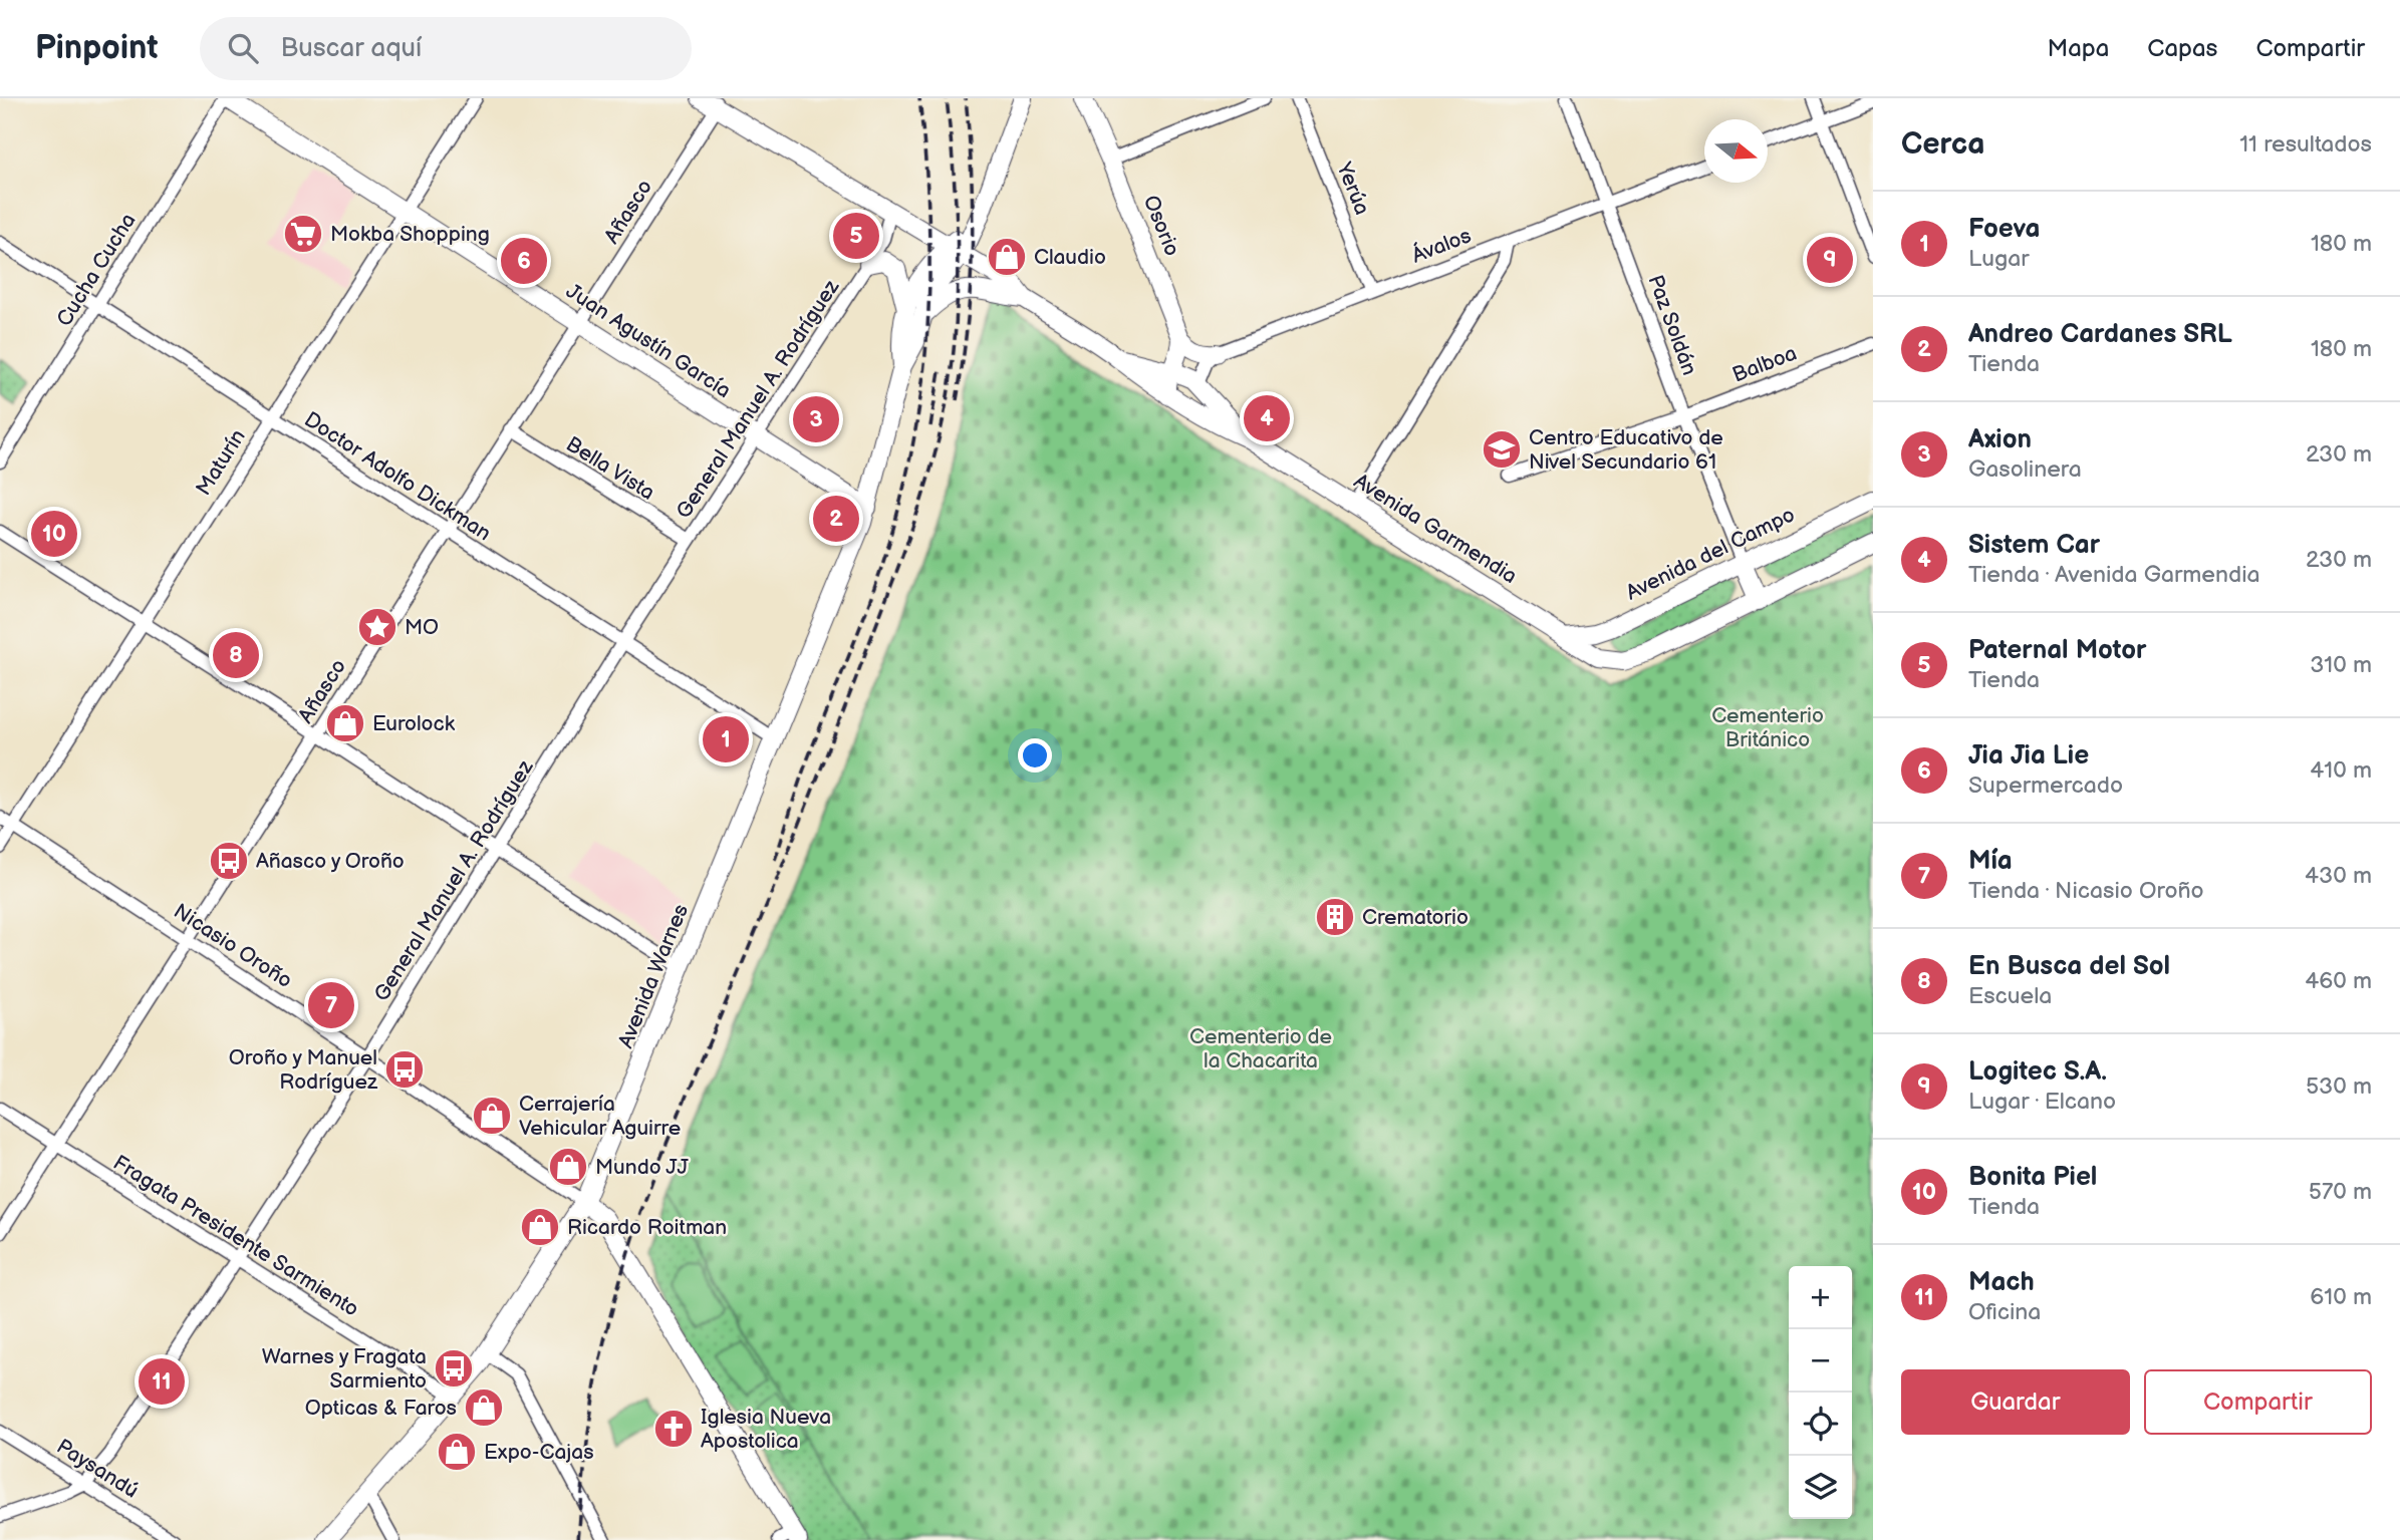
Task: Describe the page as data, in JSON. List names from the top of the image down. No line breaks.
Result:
{"streets":{"main road":["Osorio","Juan Agustín García","Avenida Garmendia","Avenida del Campo","Avenida Warnes"],"street":["Yerúa","Añasco","Ávalos","Cucha Cucha","Paz Soldán","Balboa","General Manuel A. Rodríguez","Maturín","Bella Vista","Doctor Adolfo Dickman","Nicasio Oroño","Fragata Presidente Sarmiento","Paysandú"]},"crossings":[["Yerúa","Ávalos"],["Añasco","Juan Agustín García"],["Añasco","Bella Vista"],["Añasco","Doctor Adolfo Dickman"],["Añasco","Avenida Garmendia"],["Añasco","Nicasio Oroño"],["Añasco","Fragata Presidente Sarmiento"],["Ávalos","Paz Soldán"],["Cucha Cucha","Juan Agustín García"],["Cucha Cucha","Doctor Adolfo Dickman"],["Paz Soldán","Balboa"],["Paz Soldán","Avenida del Campo"],["Juan Agustín García","General Manuel A. Rodríguez"],["Juan Agustín García","Maturín"],["Juan Agustín García","Avenida Warnes"],["General Manuel A. Rodríguez","Bella Vista"],["General Manuel A. Rodríguez","Doctor Adolfo Dickman"],["General Manuel A. Rodríguez","Avenida Garmendia"],["General Manuel A. Rodríguez","Nicasio Oroño"],["General Manuel A. Rodríguez","Fragata Presidente Sarmiento"],["General Manuel A. Rodríguez","Paysandú"],["Maturín","Doctor Adolfo Dickman"],["Maturín","Nicasio Oroño"],["Doctor Adolfo Dickman","Avenida Warnes"],["Avenida Garmendia","Avenida del Campo"],["Avenida Garmendia","Avenida Warnes"],["Nicasio Oroño","Avenida Warnes"],["Avenida Warnes","Fragata Presidente Sarmiento"]],"parks":["Cementerio Británico","Cementerio de la Chacarita"],"places":{"supermarket":["Mokba Shopping"],"shop":["Claudio","Eurolock","Cerrajería Vehicular Aguirre","Mundo JJ","Ricardo Roitman","Opticas & Faros","Expo-Cajas"],"school or university":["Centro Educativo de Nivel Secundario 61"],"place":["MO"],"bus stop":["Añasco y Oroño","Oroño y Manuel Rodríguez","Warnes y Fragata Sarmiento"],"building":["Crematorio"],"church":["Iglesia Nueva Apostolica"]},"north":"right","page":{"header":"Pinpoint","search":"Buscar aquí","nav":["Mapa","Capas","Compartir"],"heading":["Cerca","11 resultados"],"list":[{"mark":"1","name":"Foeva","note":"Lugar","value":"180 m"},{"mark":"2","name":"Andreo Cardanes SRL","note":"Tienda","value":"180 m"},{"mark":"3","name":"Axion","note":"Gasolinera","value":"230 m"},{"mark":"4","name":"Sistem Car","note":"Tienda · Avenida Garmendia","value":"230 m"},{"mark":"5","name":"Paternal Motor","note":"Tienda","value":"310 m"},{"mark":"6","name":"Jia Jia Lie","note":"Supermercado","value":"410 m"},{"mark":"7","name":"Mía","note":"Tienda · Nicasio Oroño","value":"430 m"},{"mark":"8","name":"En Busca del Sol","note":"Escuela","value":"460 m"},{"mark":"9","name":"Logitec S.A.","note":"Lugar · Elcano","value":"530 m"},{"mark":"10","name":"Bonita Piel","note":"Tienda","value":"570 m"},{"mark":"11","name":"Mach","note":"Oficina","value":"610 m"}],"pins":["5","9","6","4","3","2","10","8","1","7","11"],"map_buttons":["+","−"],"buttons":["Guardar","Compartir"]}}
